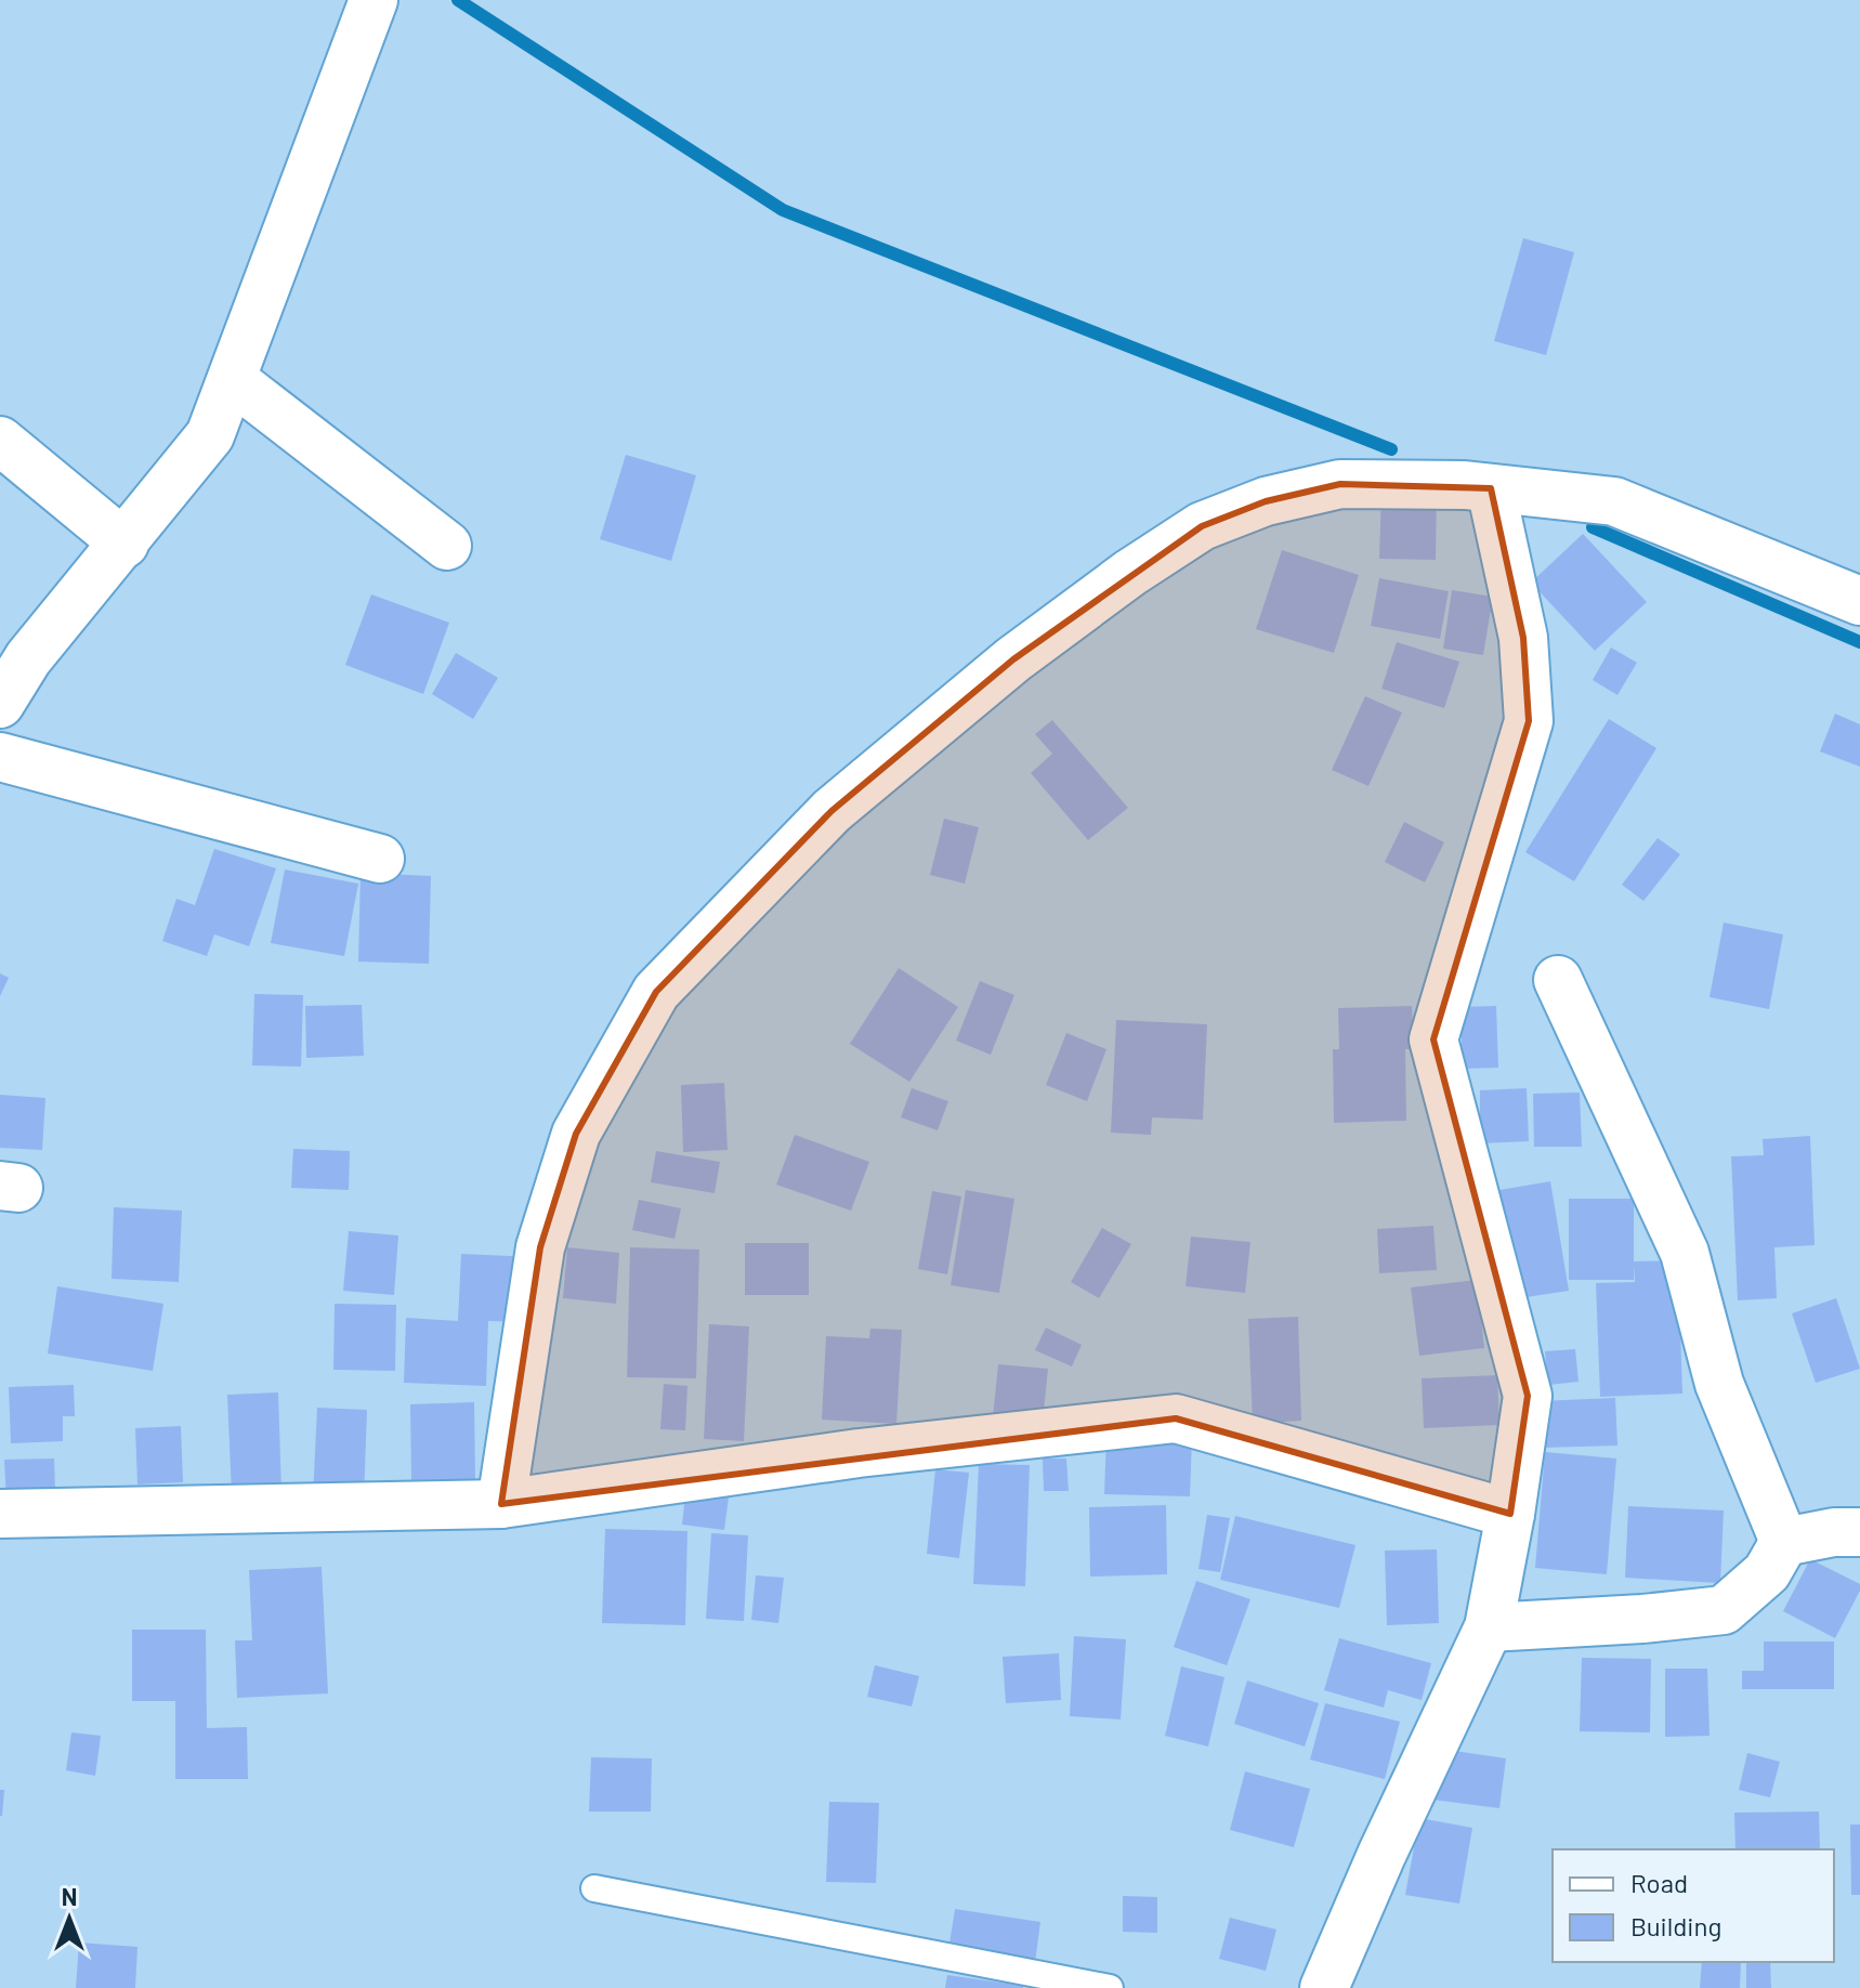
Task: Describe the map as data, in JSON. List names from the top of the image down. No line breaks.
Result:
{"legend":["Road","Building"],"north":"top"}
